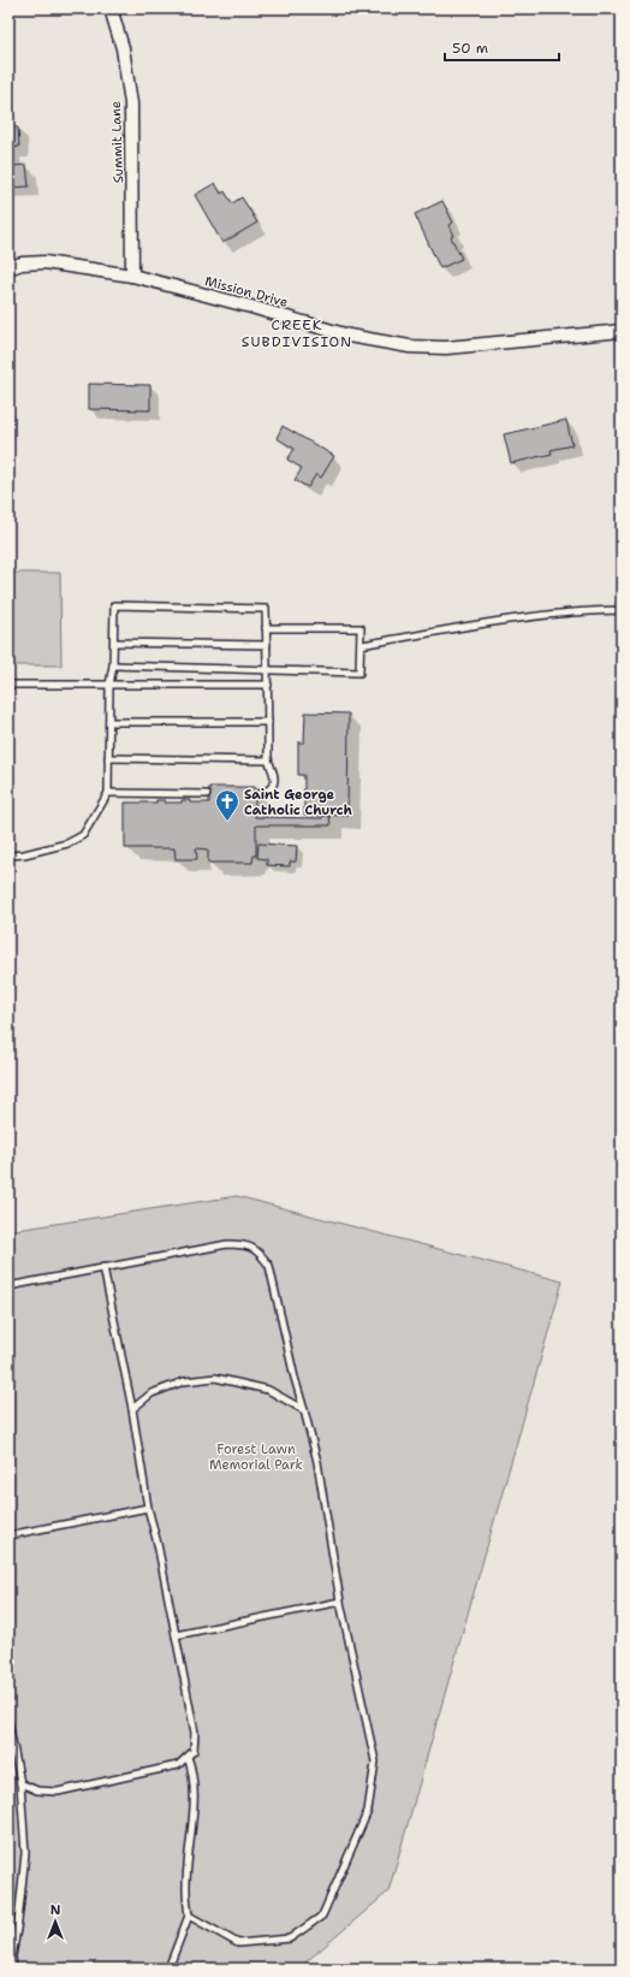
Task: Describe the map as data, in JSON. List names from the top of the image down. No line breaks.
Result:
{"streets":{"street":["Summit Lane","Mission Drive"]},"crossings":[["Summit Lane","Mission Drive"]],"districts":["CREEK SUBDIVISION"],"parks":["Forest Lawn Memorial Park"],"places":{"church":["Saint George Catholic Church"]},"scale_bar":"50 m","north":"top"}
